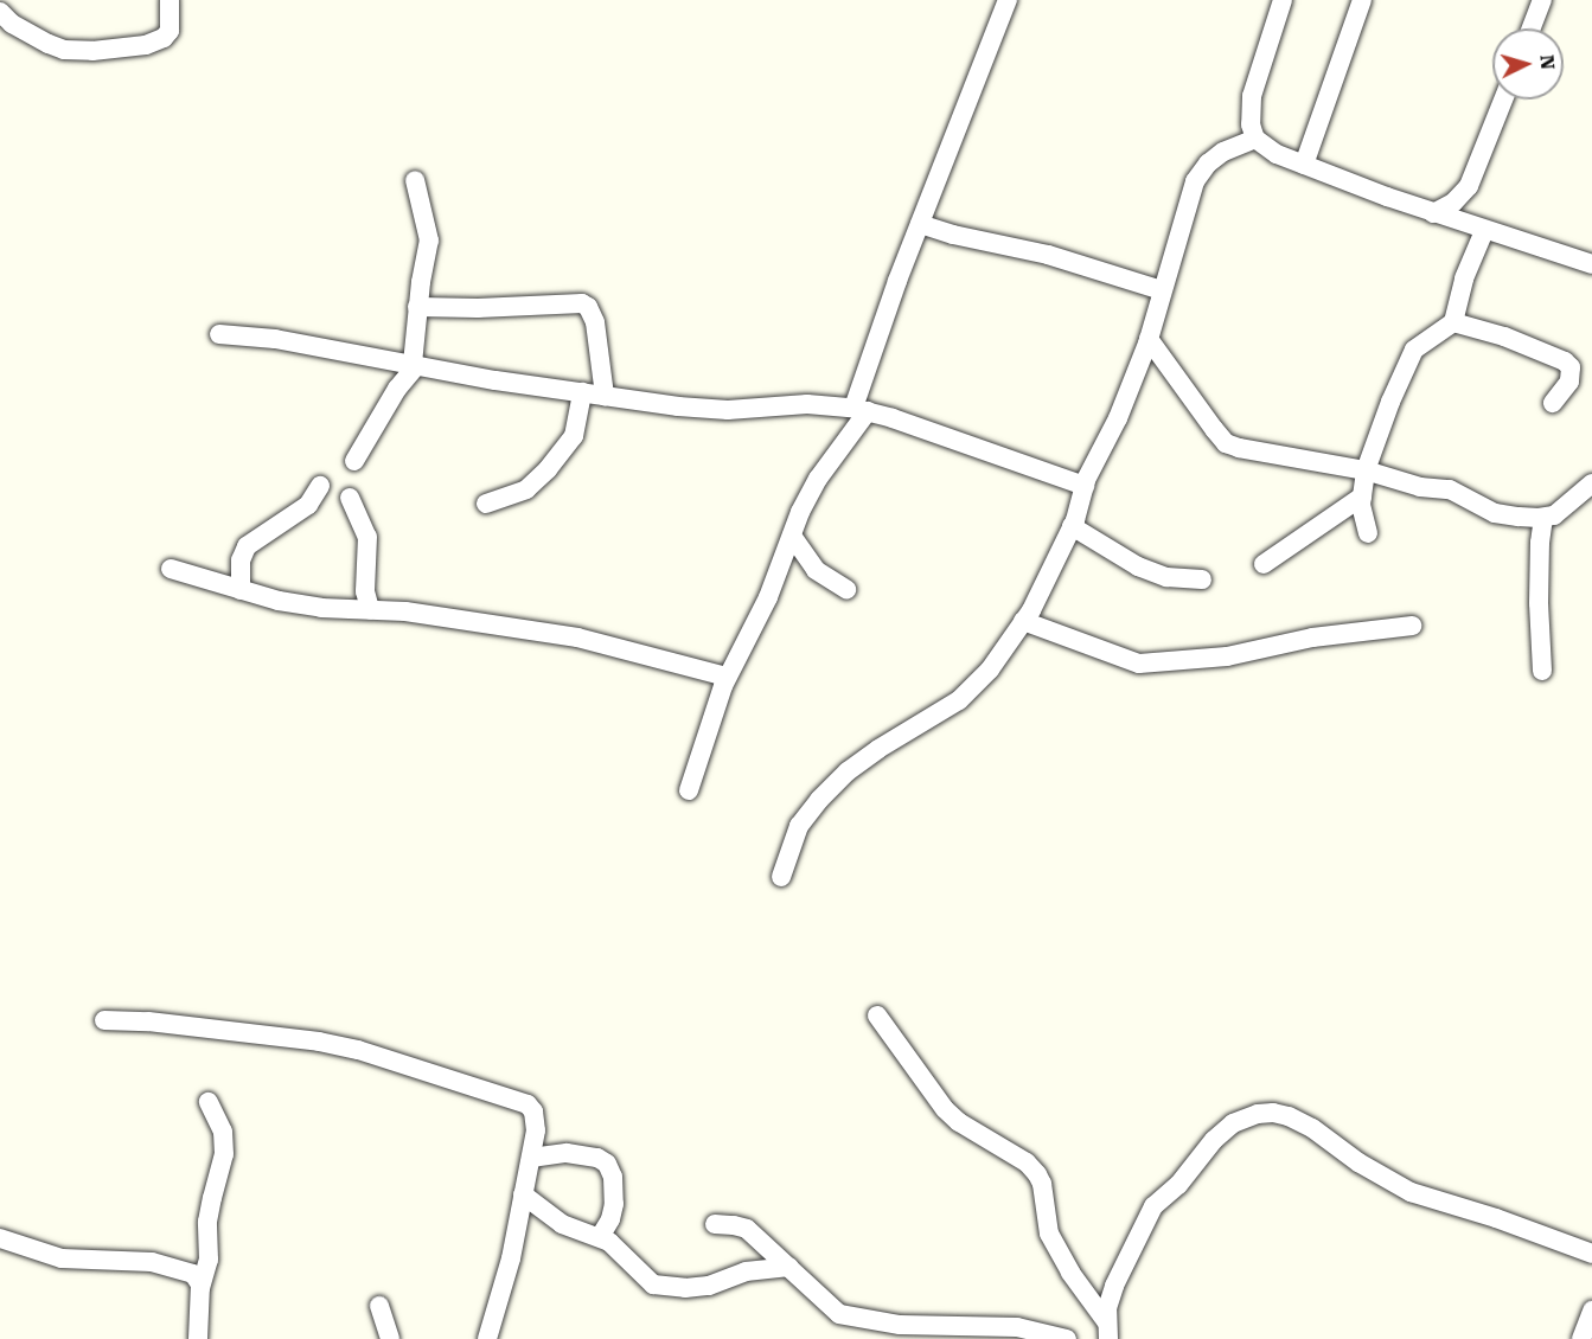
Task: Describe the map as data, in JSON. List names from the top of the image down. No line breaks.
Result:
{"north":"right"}
